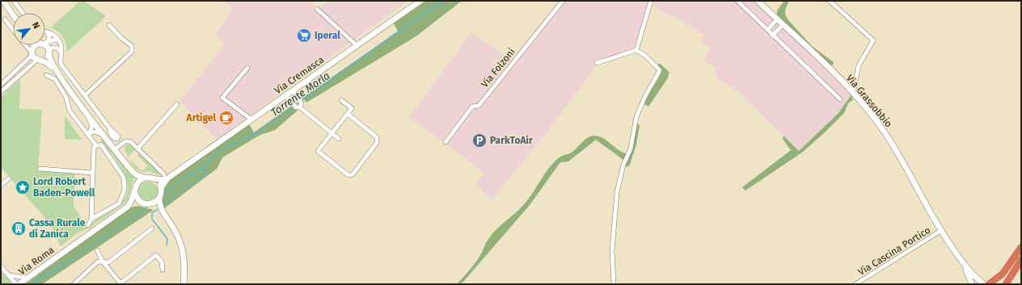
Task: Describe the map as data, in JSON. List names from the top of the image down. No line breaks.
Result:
{"streets":{"street":["Via Folzoni","Via Cremasca","Via Grassobbio","Via Cascina Portico","Via Roma"]},"crossings":[["Via Grassobbio","Via Cascina Portico"]],"water":["Torrente Morla"],"places":{"supermarket":["Iperal"],"cafe":["Artigel"],"parking":["ParkToAir"],"place":["Lord Robert Baden-Powell"],"building":["Cassa Rurale di Zanica"]},"north":"top right"}
